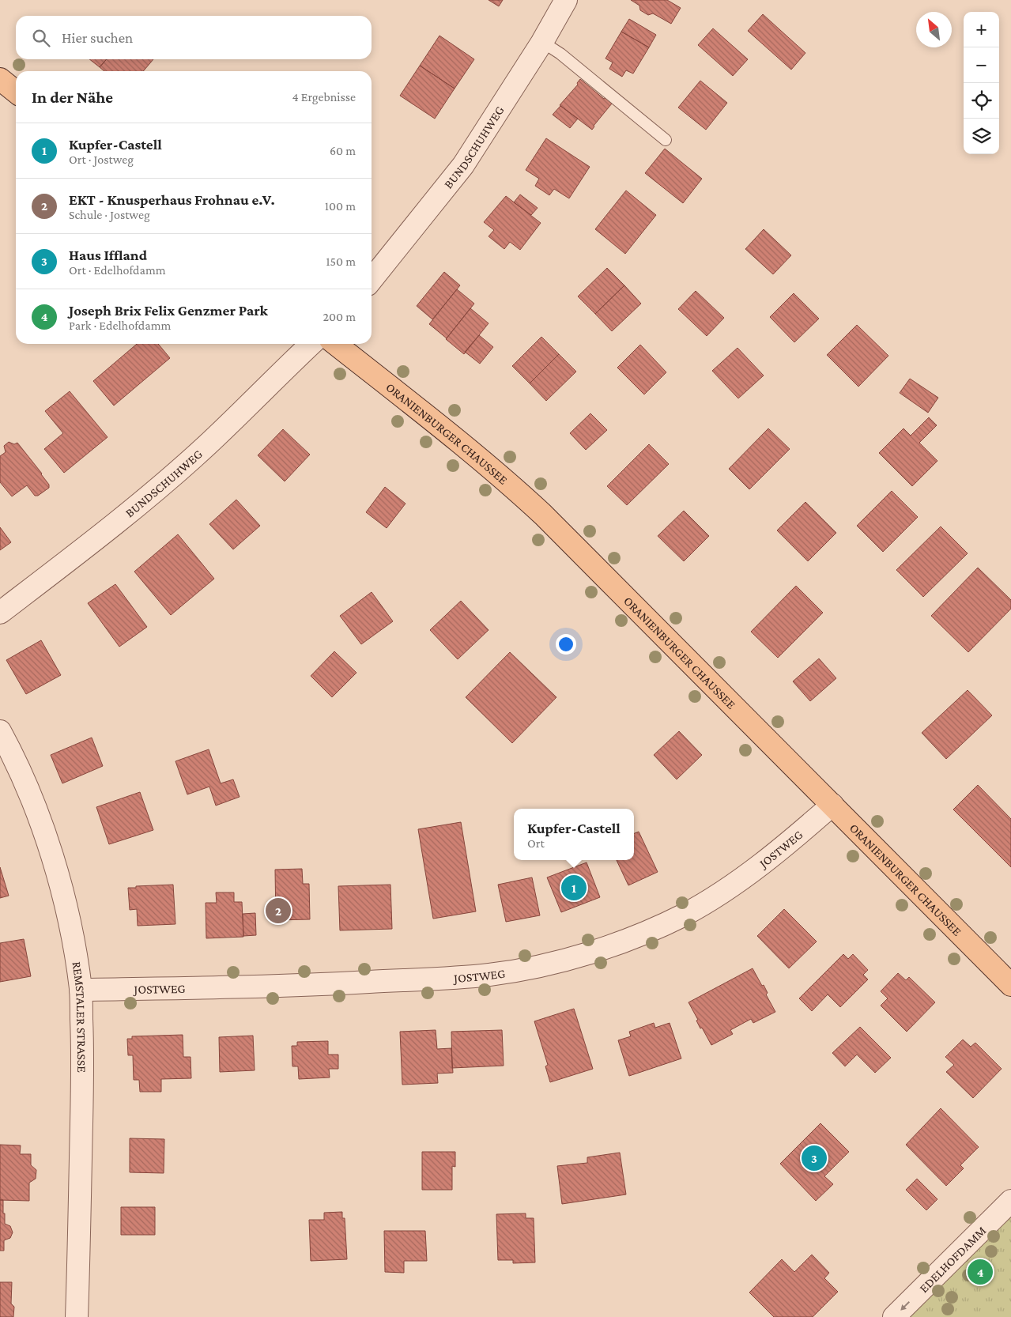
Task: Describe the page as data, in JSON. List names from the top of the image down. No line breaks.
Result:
{"streets":{"main road":["ORANIENBURGER CHAUSSEE"],"street":["BUNDSCHUHWEG","JOSTWEG","REMSTALER STRASSE","EDELHOFDAMM"]},"crossings":[["ORANIENBURGER CHAUSSEE","JOSTWEG"],["JOSTWEG","REMSTALER STRASSE"]],"one_way":["EDELHOFDAMM"],"north":"top left","page":{"map_buttons":["+","−"],"search":"Hier suchen","heading":["In der Nähe","4 Ergebnisse"],"list":[{"mark":"1","name":"Kupfer-Castell","note":"Ort · Jostweg","value":"60 m"},{"mark":"2","name":"EKT - Knusperhaus Frohnau e.V.","note":"Schule · Jostweg","value":"100 m"},{"mark":"3","name":"Haus Iffland","note":"Ort · Edelhofdamm","value":"150 m"},{"mark":"4","name":"Joseph Brix Felix Genzmer Park","note":"Park · Edelhofdamm","value":"200 m"}],"popup":["Kupfer-Castell","Ort"],"pins":["1","2","3","4"]}}
